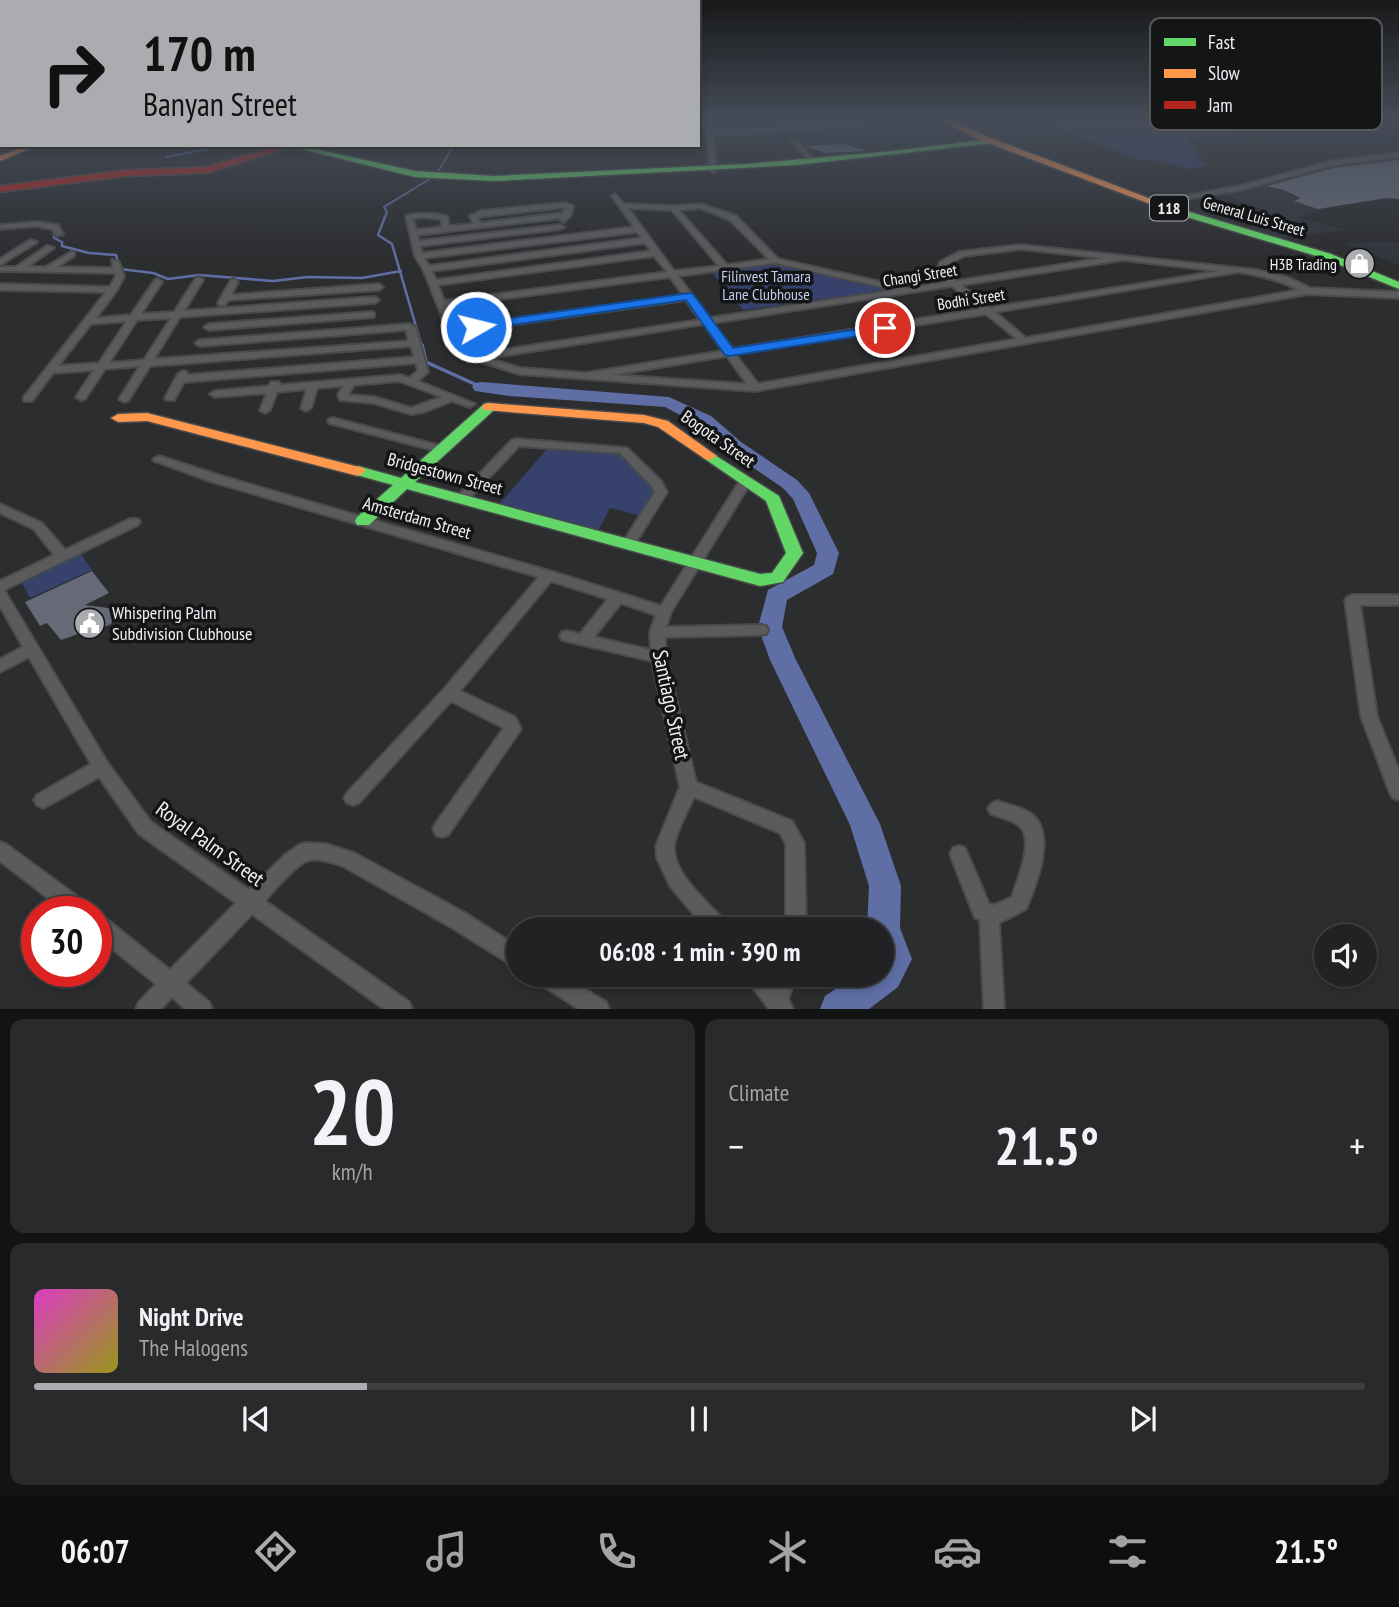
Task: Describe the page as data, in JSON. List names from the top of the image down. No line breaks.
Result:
{"streets":{"main road":["118","General Luis Street","Bogota Street","Bridgestown Street"],"street":["Changi Street","Bodhi Street","Amsterdam Street","Santiago Street","Royal Palm Street"]},"crossings":[["Bogota Street","Bridgestown Street"],["Bogota Street","Santiago Street"],["Bridgestown Street","Santiago Street"],["Amsterdam Street","Santiago Street"]],"parks":["Filinvest Tamara Lane Clubhouse"],"places":{"shop":["H3B Trading"],"public building":["Whispering Palm Subdivision Clubhouse"]},"legend":["Fast","Slow","Jam"],"page":{"turn":["170 m","Banyan Street"],"limit":"30","trip":"06:08 · 1 min · 390 m","tile":[["20","km/h"],"Climate"],"heat":["−","21.5°","+"],"song":["Night Drive","The Halogens"],"tabs":["06:07","21.5°"]}}
